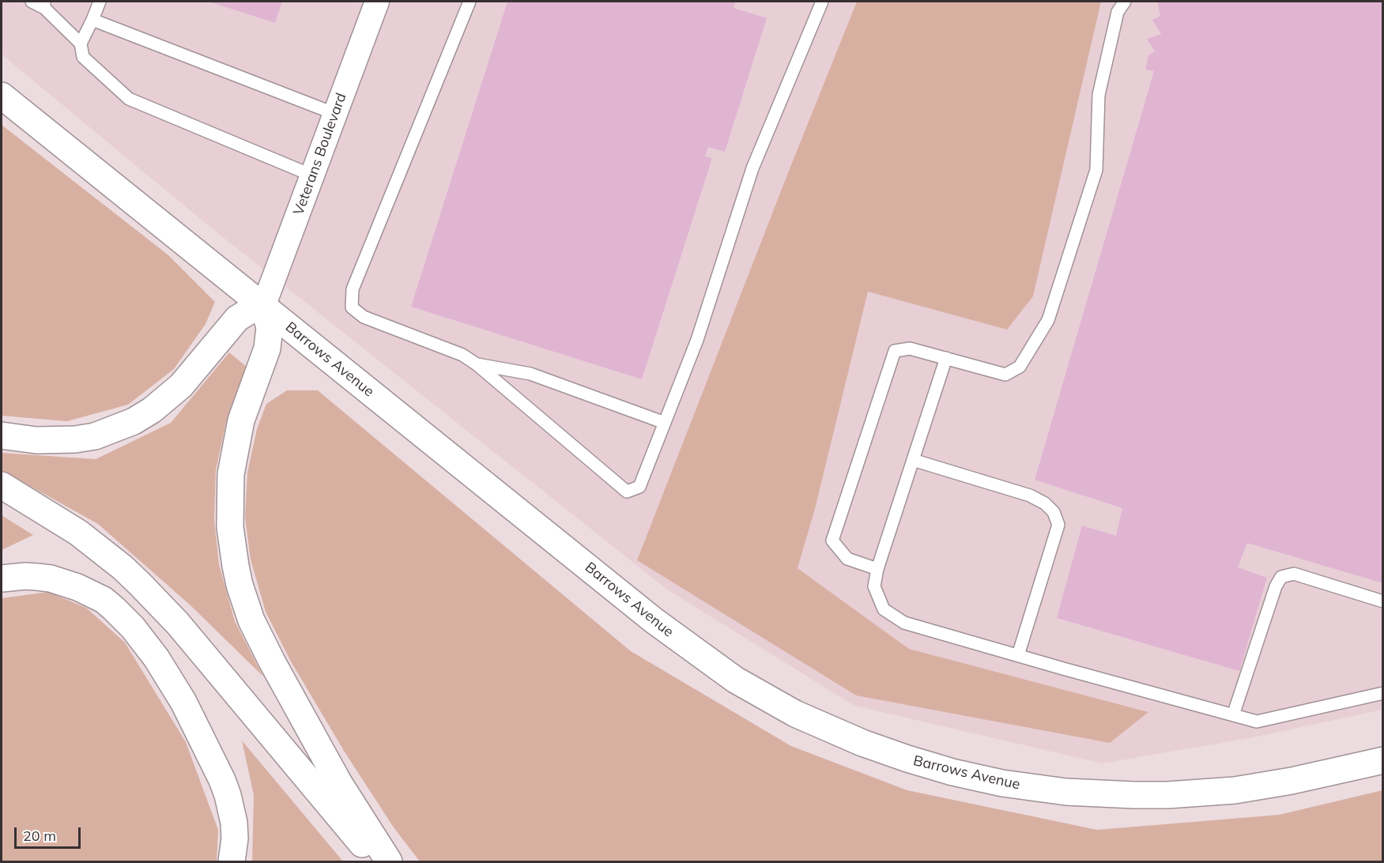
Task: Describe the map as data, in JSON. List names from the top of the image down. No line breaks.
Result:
{"streets":{"main road":["Barrows Avenue"],"street":["Veterans Boulevard"]},"crossings":[["Veterans Boulevard","Barrows Avenue"]],"scale_bar":"20 m"}
